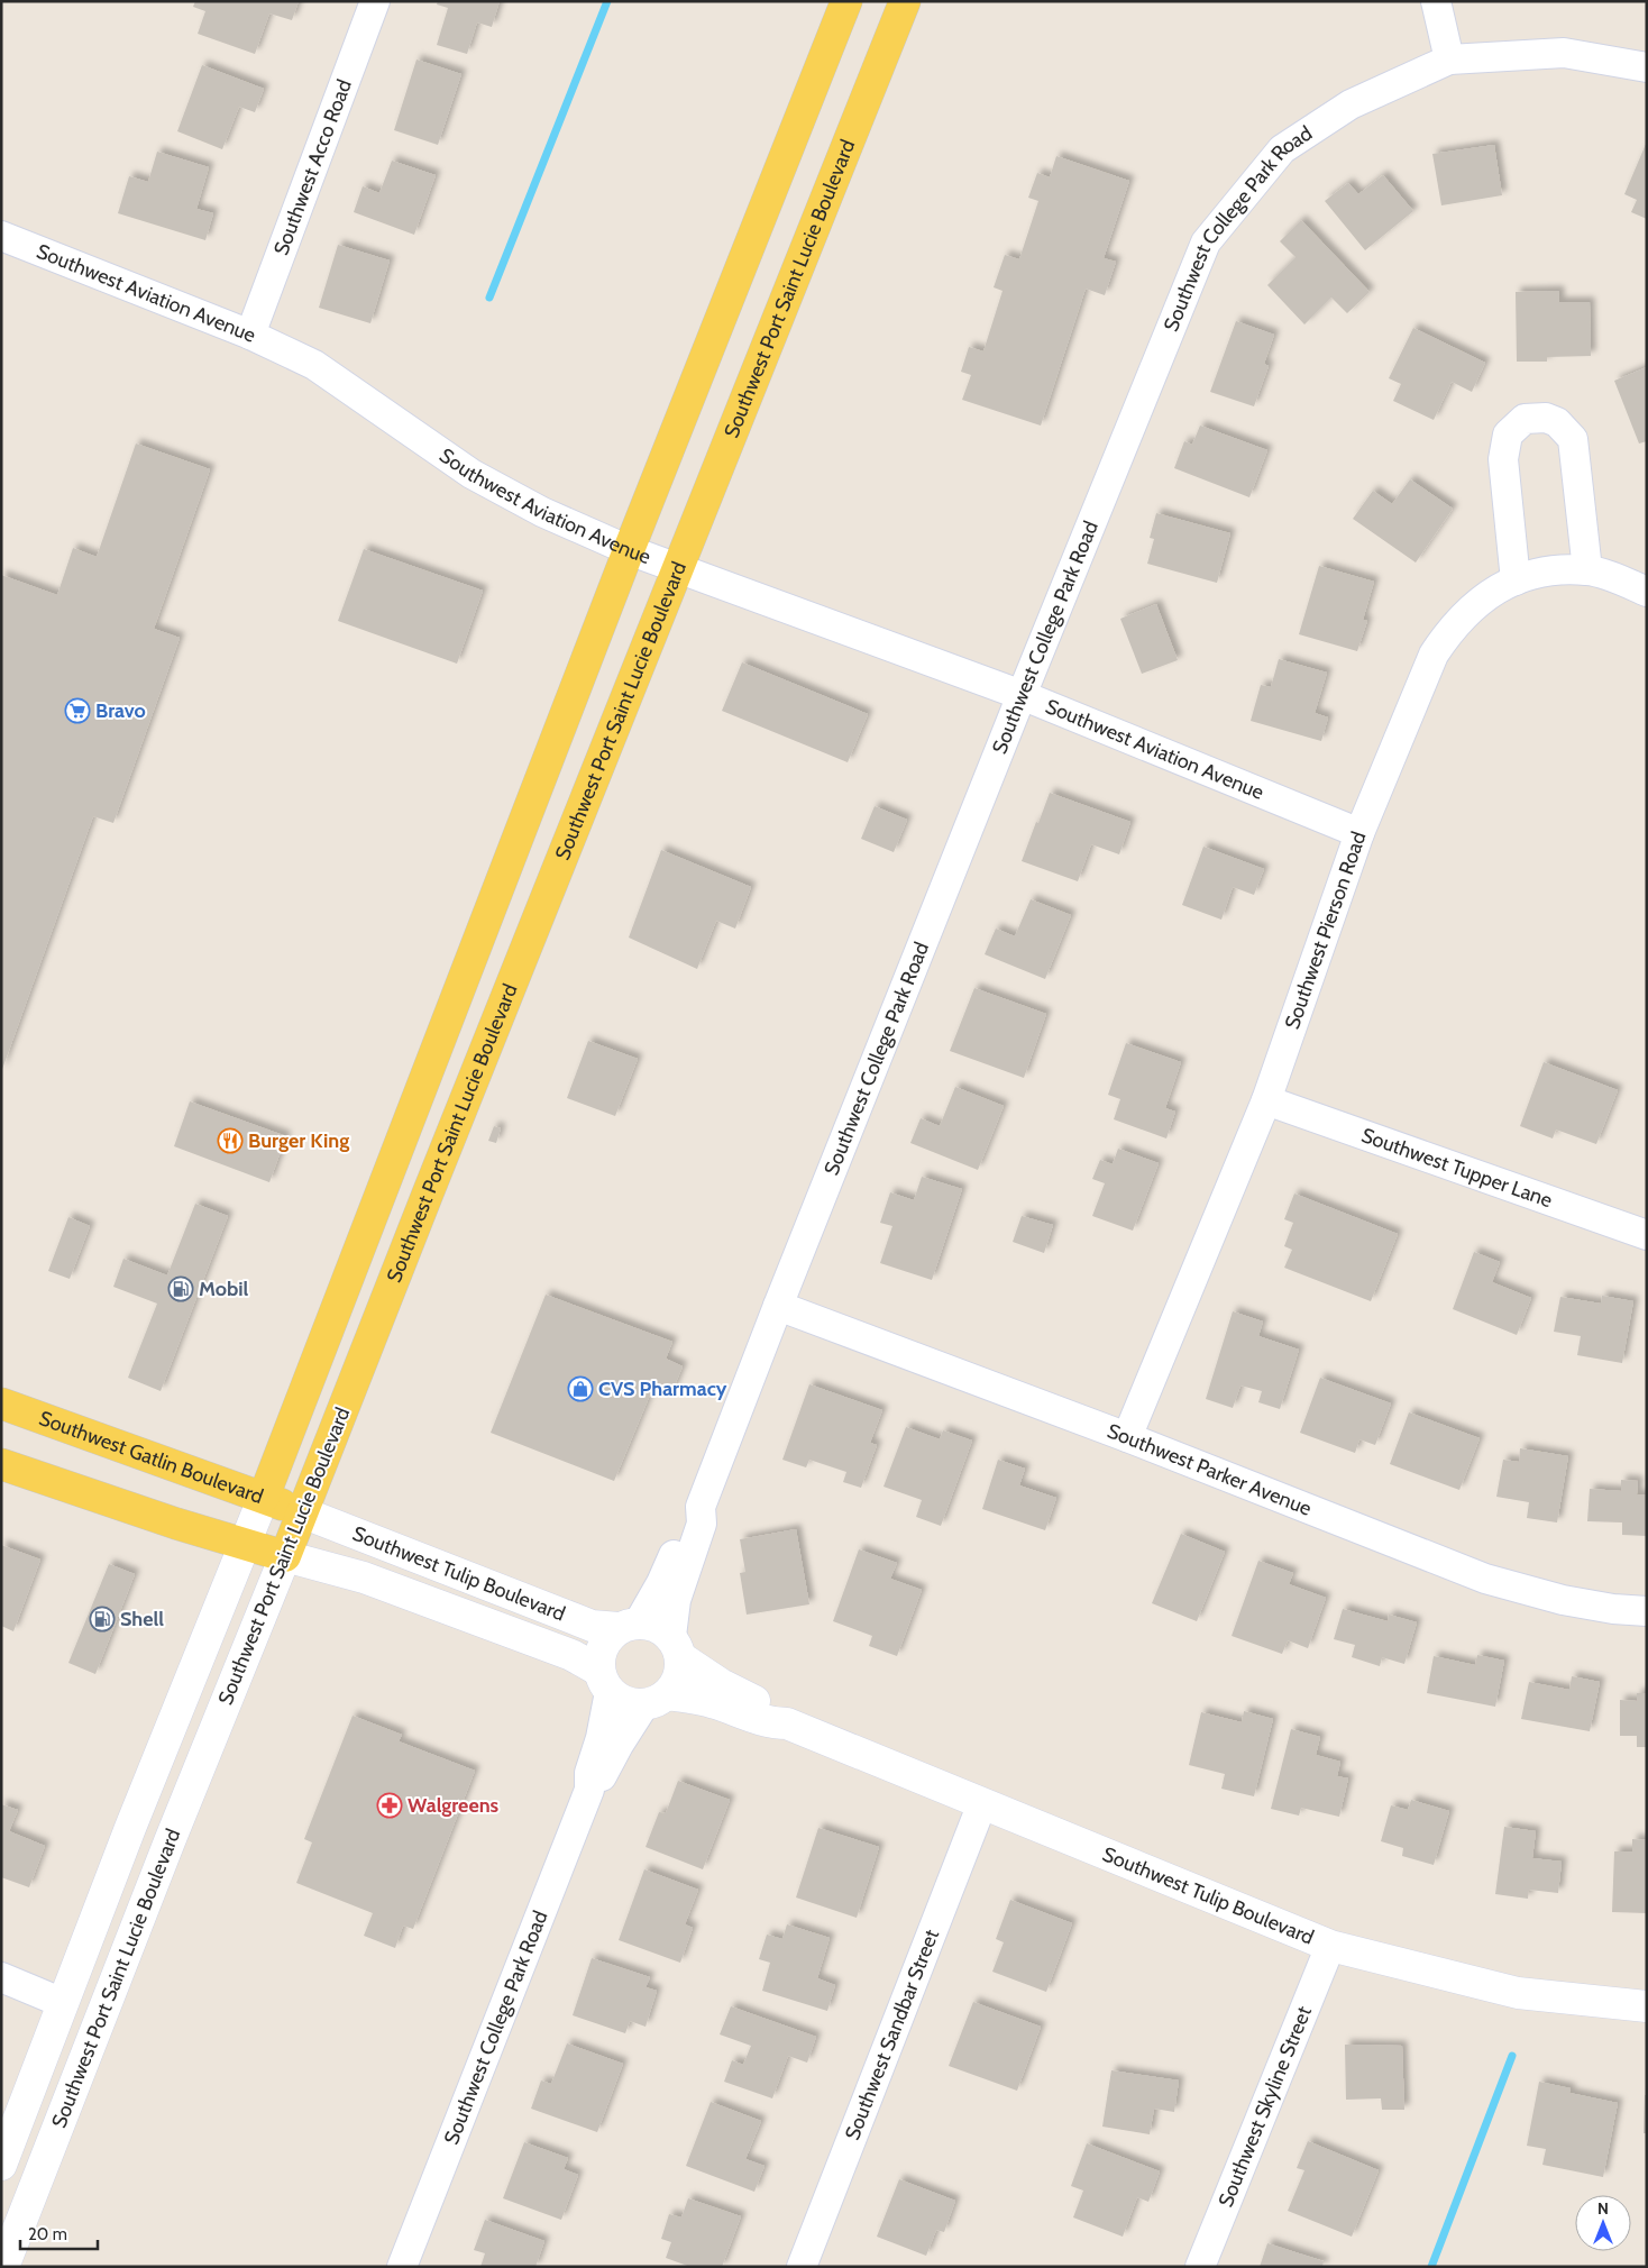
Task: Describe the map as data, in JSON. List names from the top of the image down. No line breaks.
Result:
{"streets":{"main road":["Southwest Port Saint Lucie Boulevard","Southwest Gatlin Boulevard"],"street":["Southwest Acco Road","Southwest College Park Road","Southwest Aviation Avenue","Southwest Pierson Road","Southwest Tupper Lane","Southwest Parker Avenue","Southwest Tulip Boulevard","Southwest Sandbar Street","Southwest Skyline Street"]},"crossings":[["Southwest Acco Road","Southwest Aviation Avenue"],["Southwest College Park Road","Southwest Aviation Avenue"],["Southwest College Park Road","Southwest Parker Avenue"],["Southwest College Park Road","Southwest Tulip Boulevard"],["Southwest Port Saint Lucie Boulevard","Southwest Aviation Avenue"],["Southwest Port Saint Lucie Boulevard","Southwest Gatlin Boulevard"],["Southwest Port Saint Lucie Boulevard","Southwest Tulip Boulevard"],["Southwest Aviation Avenue","Southwest Pierson Road"],["Southwest Pierson Road","Southwest Tupper Lane"],["Southwest Pierson Road","Southwest Parker Avenue"],["Southwest Gatlin Boulevard","Southwest Tulip Boulevard"],["Southwest Tulip Boulevard","Southwest Sandbar Street"],["Southwest Tulip Boulevard","Southwest Skyline Street"]],"places":{"supermarket":["Bravo"],"restaurant":["Burger King"],"fuel station":["Mobil","Shell"],"shop":["CVS Pharmacy"],"pharmacy":["Walgreens"]},"scale_bar":"20 m","north":"top"}
